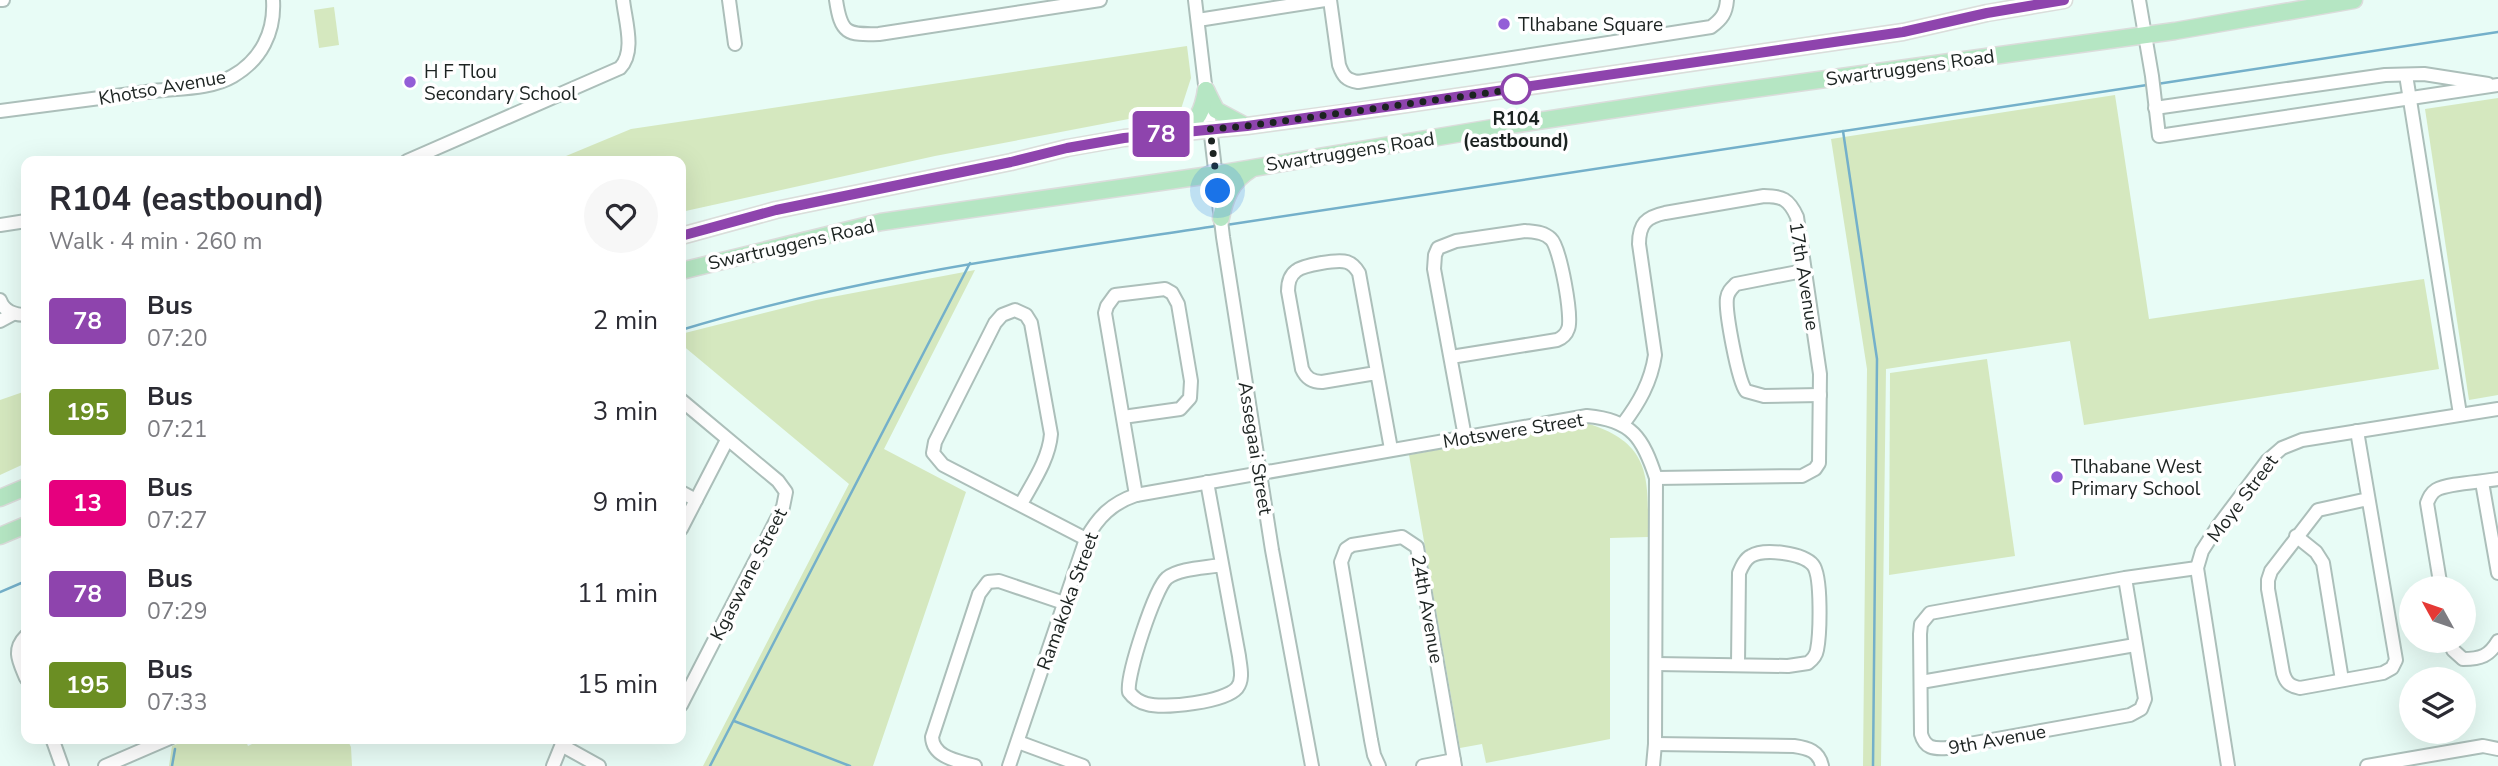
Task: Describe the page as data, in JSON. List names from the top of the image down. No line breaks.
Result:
{"streets":{"main road":["Swartruggens Road"],"street":["Khotso Avenue","17th Avenue","Motswere Street","Assegaai Street","Moye Street","Kgaswane Street","Ramakoka Street","24th Avenue","9th Avenue"]},"crossings":[["Swartruggens Road","Assegaai Street"],["17th Avenue","Motswere Street"],["Motswere Street","Assegaai Street"],["Motswere Street","Ramakoka Street"],["Assegaai Street","Ramakoka Street"],["Moye Street","9th Avenue"]],"places":["Tlhabane Square","H F Tlou Secondary School","R104 (eastbound)","Tlhabane West Primary School"],"lines":["bus line 78"],"north":"top left","page":{"on_map":"78","heading":["R104 (eastbound)","Walk · 4 min · 260 m"],"list":[{"mark":"78","name":"Bus","note":"07:20","value":"2 min"},{"mark":"195","name":"Bus","note":"07:21","value":"3 min"},{"mark":"13","name":"Bus","note":"07:27","value":"9 min"},{"mark":"78","name":"Bus","note":"07:29","value":"11 min"},{"mark":"195","name":"Bus","note":"07:33","value":"15 min"}]}}
